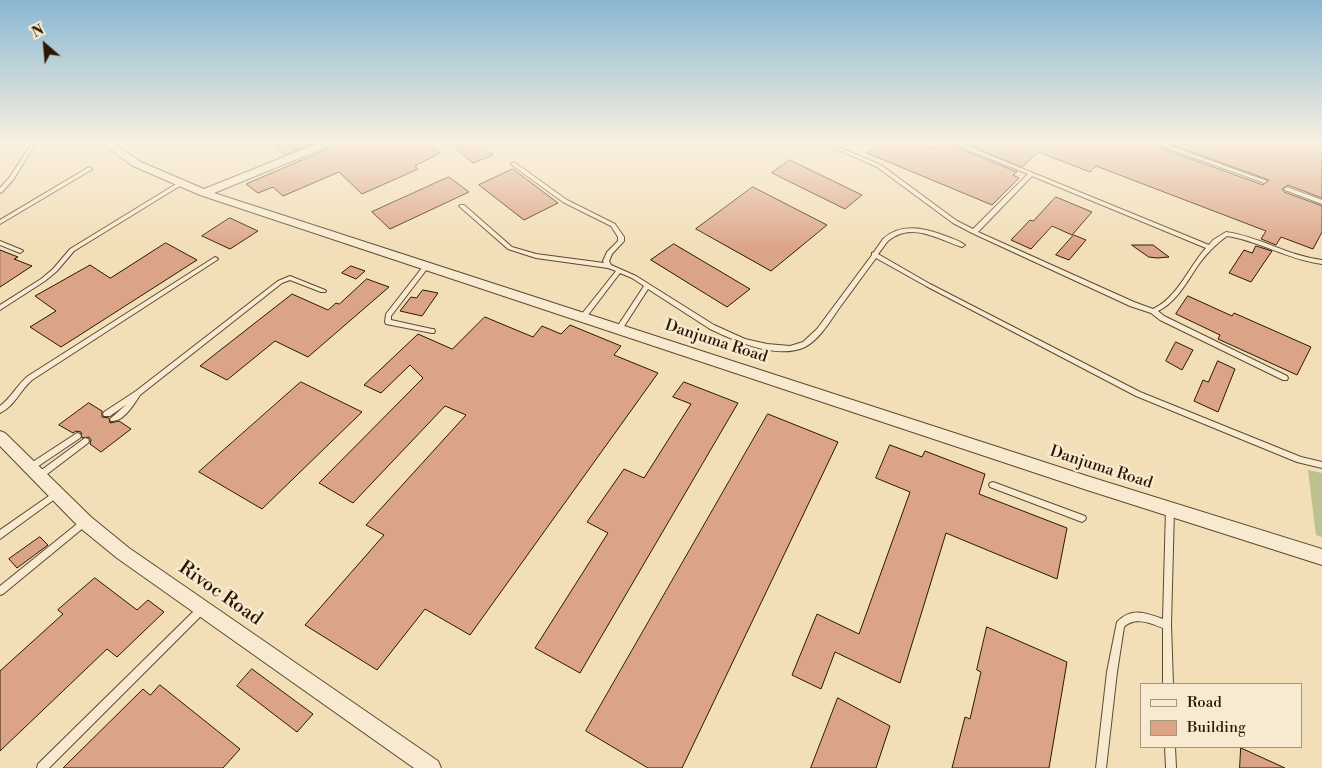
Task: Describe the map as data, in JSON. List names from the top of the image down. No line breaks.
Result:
{"streets":{"street":["Danjuma Road","Rivoc Road"]},"legend":["Road","Building"],"north":"top left"}
